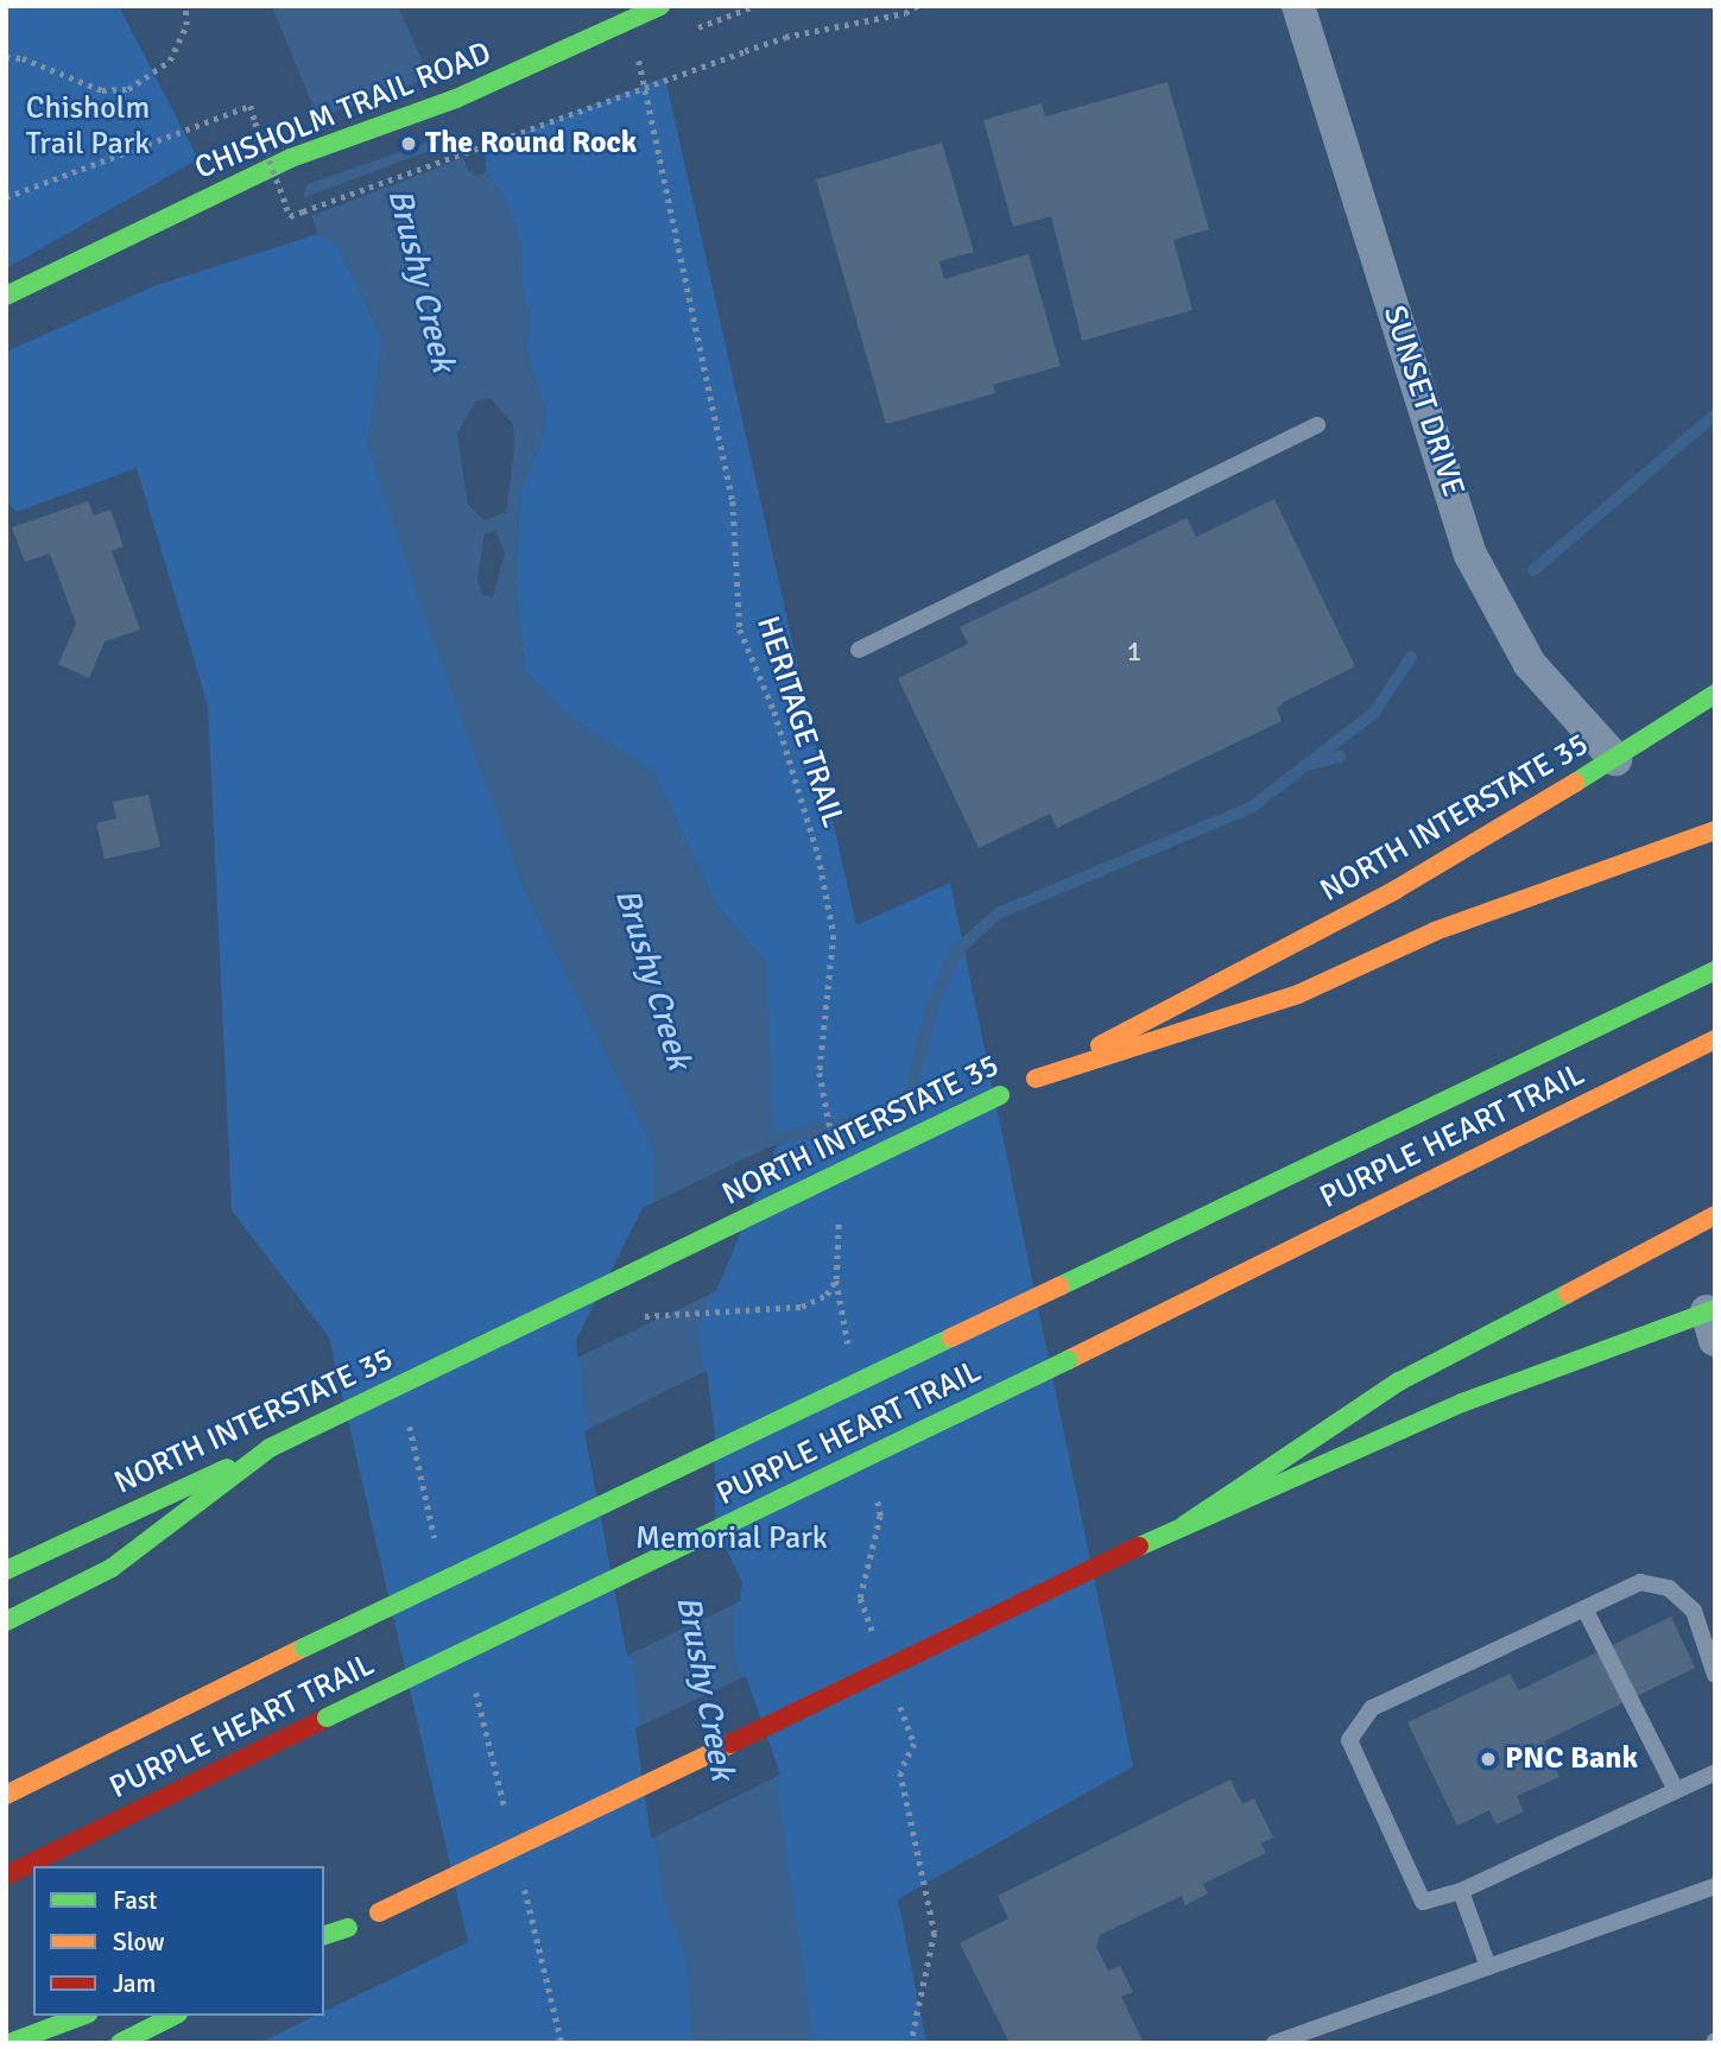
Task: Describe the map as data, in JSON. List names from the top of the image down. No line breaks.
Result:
{"streets":{"main road":["CHISHOLM TRAIL ROAD","NORTH INTERSTATE 35","PURPLE HEART TRAIL"],"street":["SUNSET DRIVE"],"path":["HERITAGE TRAIL"]},"crossings":[["SUNSET DRIVE","NORTH INTERSTATE 35"]],"water":["Brushy Creek"],"parks":["Chisholm Trail Park","Memorial Park"],"places":["The Round Rock","PNC Bank"],"house_numbers":["1"],"legend":["Fast","Slow","Jam"]}
